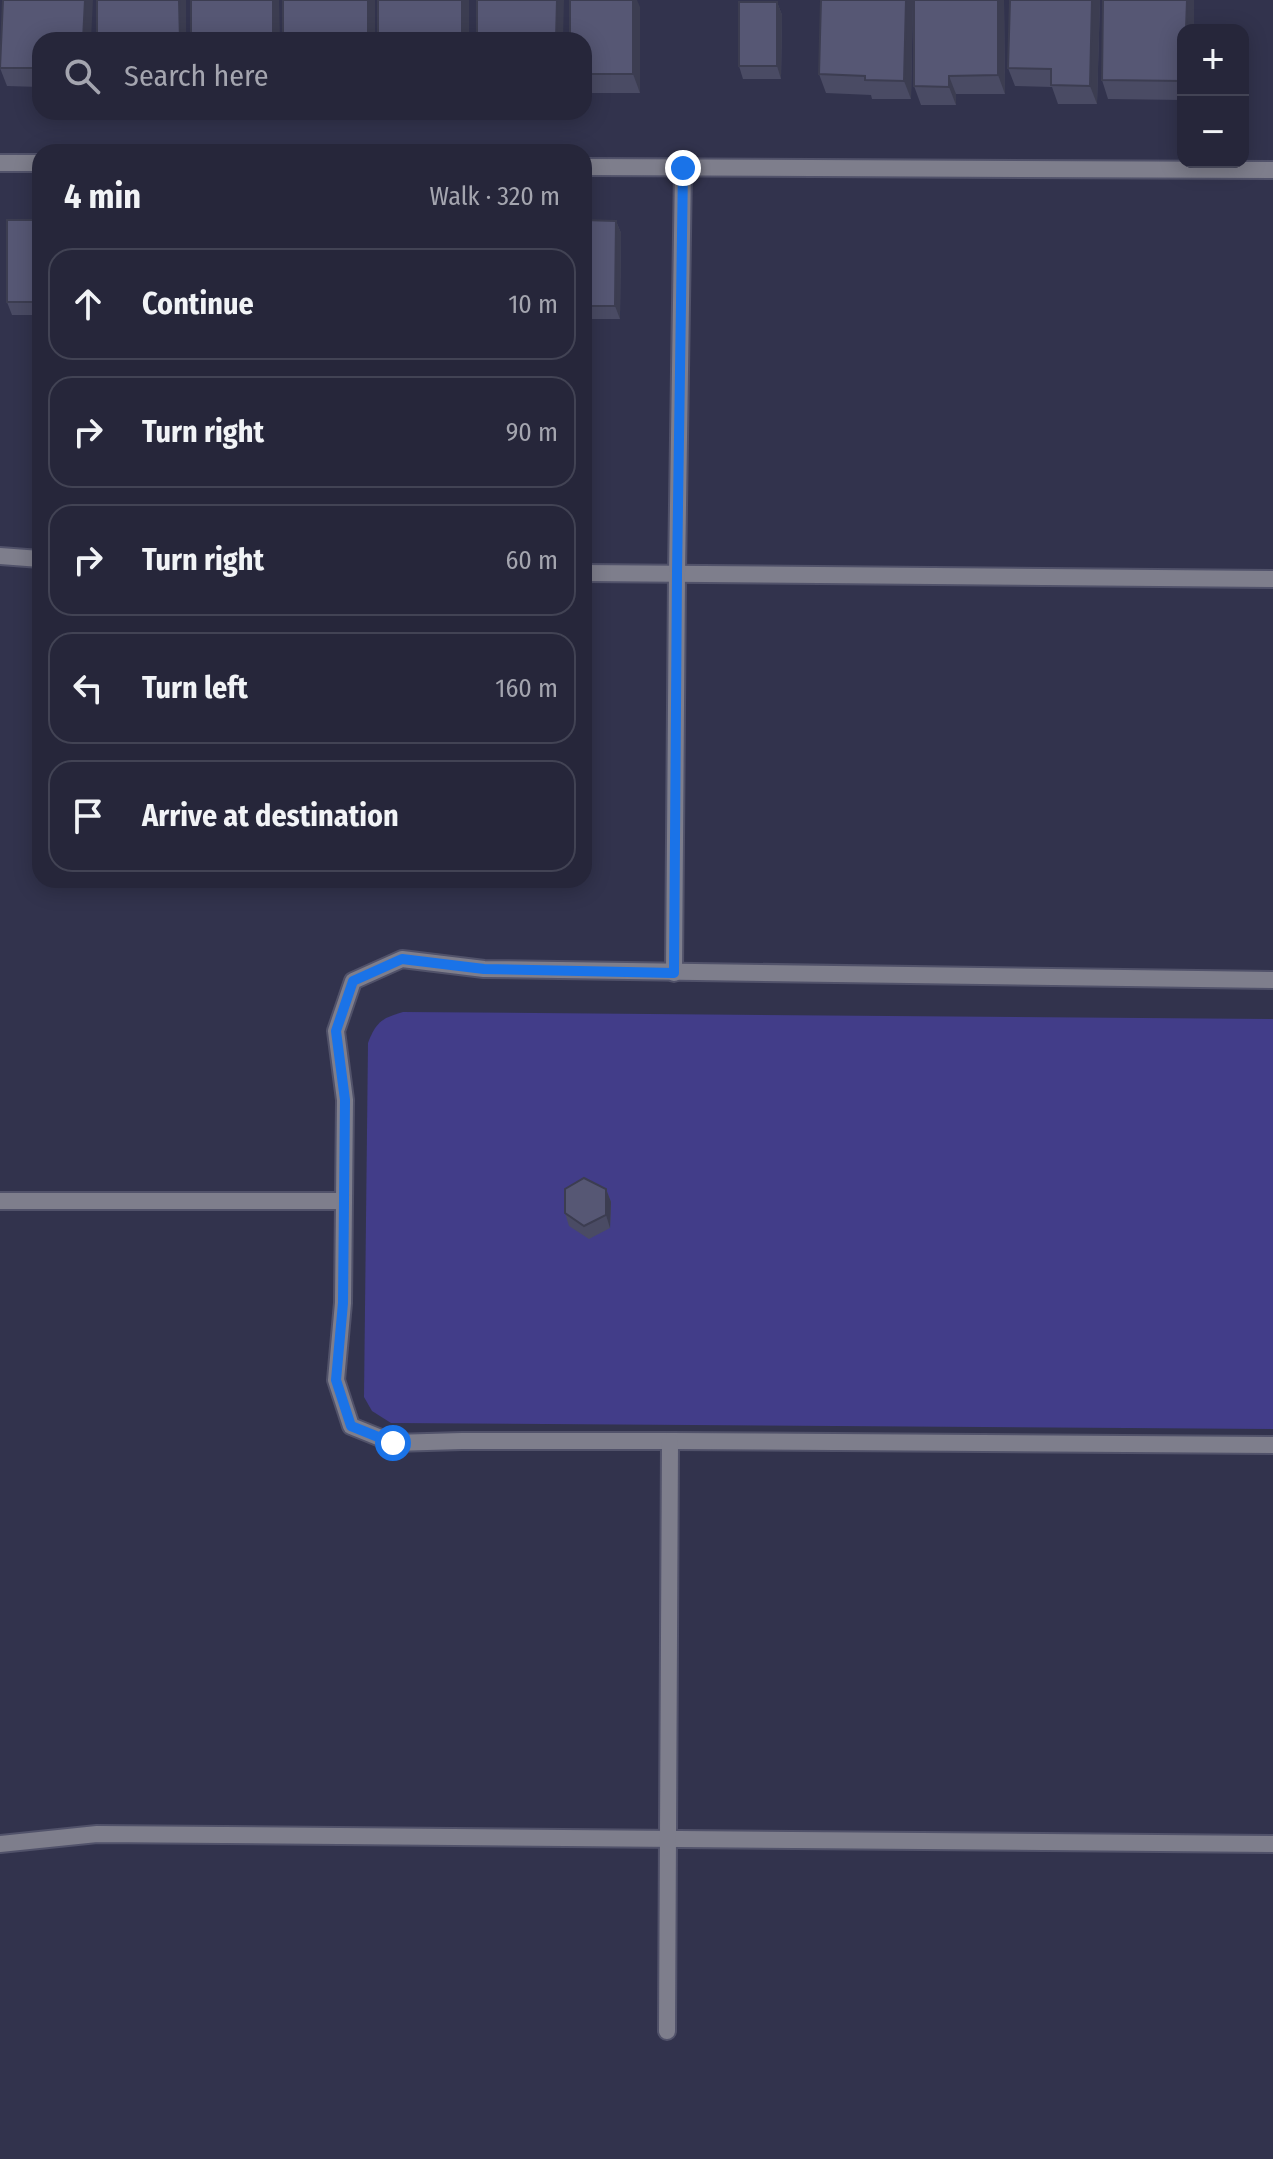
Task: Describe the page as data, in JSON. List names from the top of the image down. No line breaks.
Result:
{"page":{"map_buttons":["+","−"],"search":"Search here","heading":["4 min","Walk · 320 m"],"list":[["Continue","10 m"],["Turn right","90 m"],["Turn right","60 m"],["Turn left","160 m"],"Arrive at destination"]}}
